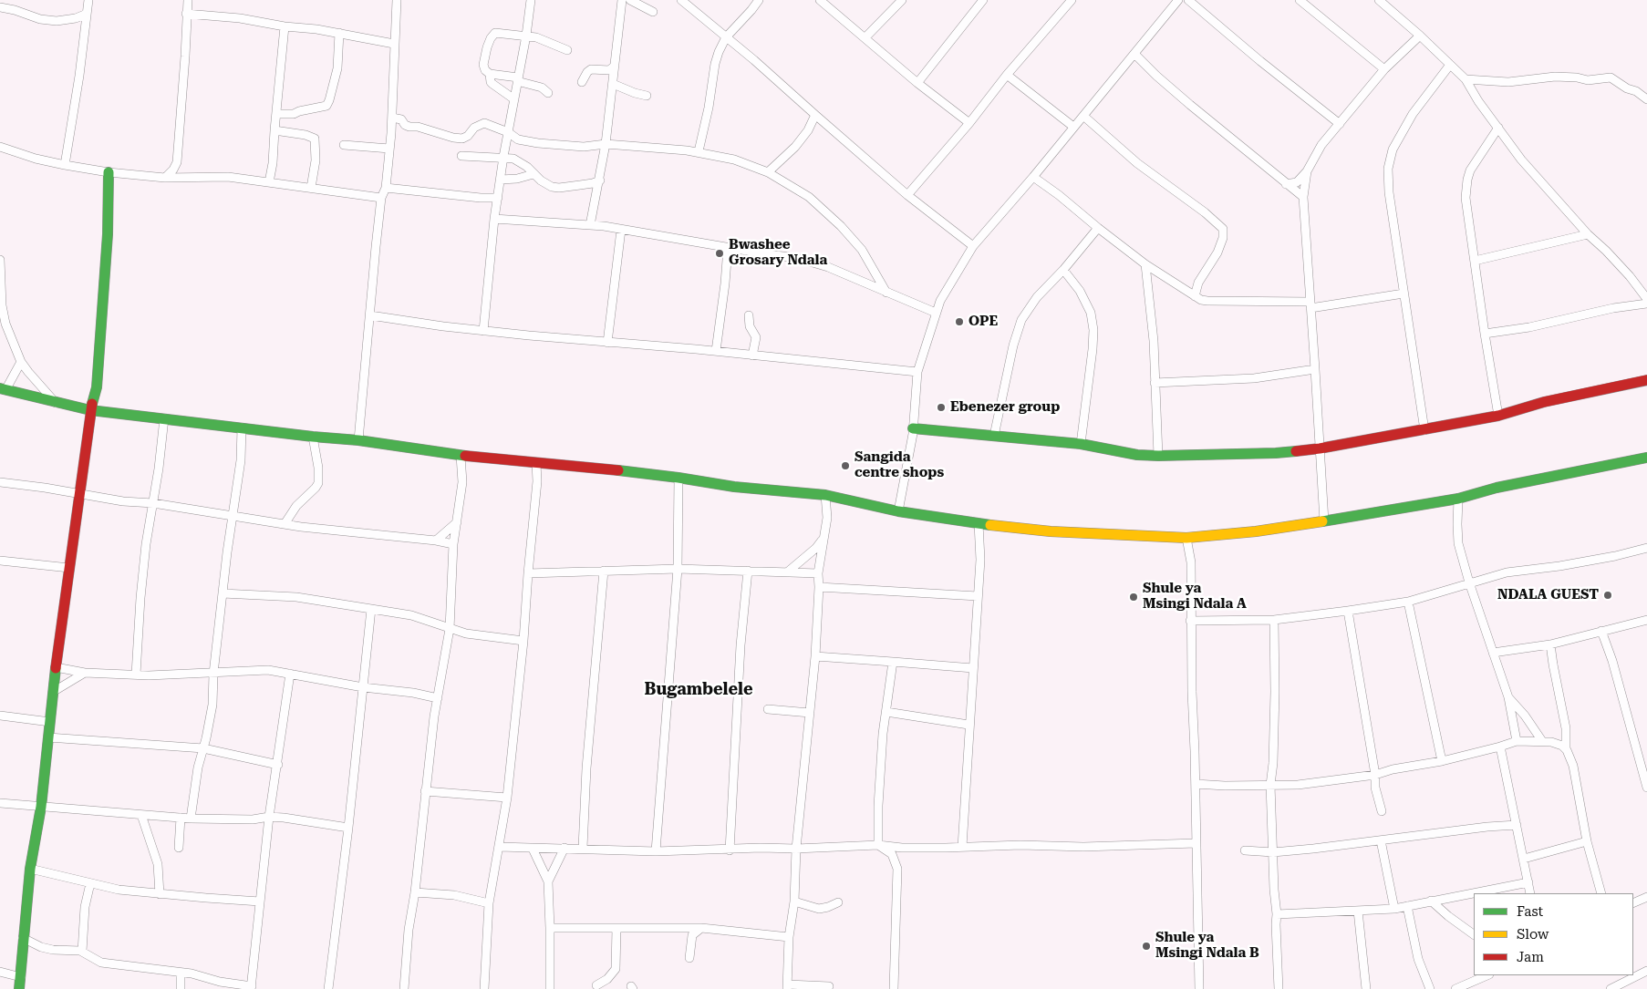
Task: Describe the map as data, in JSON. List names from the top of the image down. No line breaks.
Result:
{"districts":["Bugambelele"],"places":["Bwashee Grosary Ndala","OPE","Ebenezer group","Sangida centre shops","NDALA GUEST","Shule ya Msingi Ndala A","Shule ya Msingi Ndala B"],"legend":["Fast","Slow","Jam"]}
